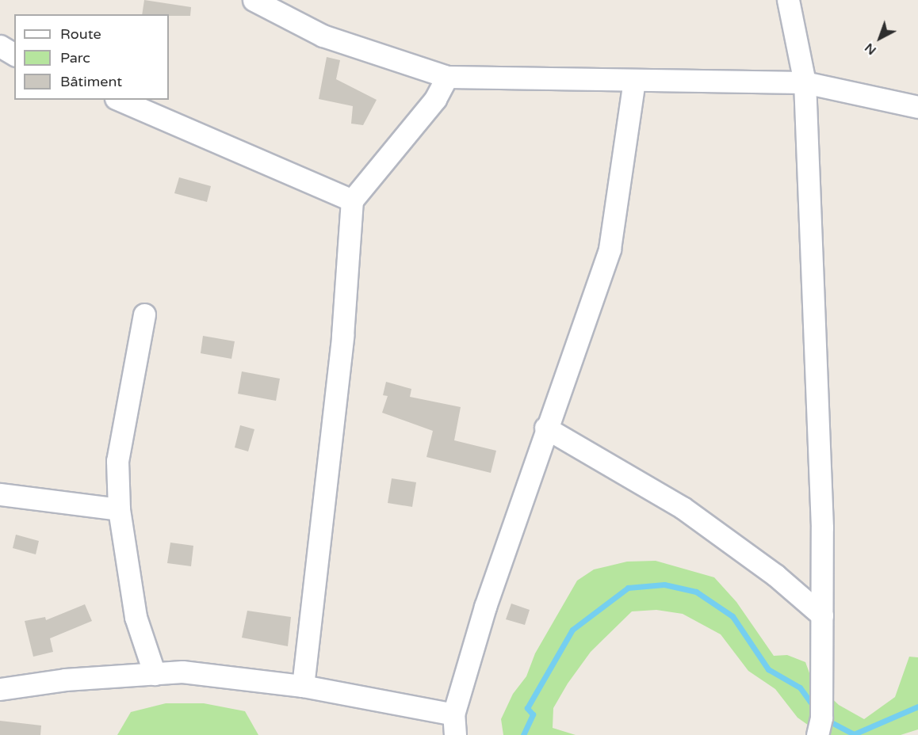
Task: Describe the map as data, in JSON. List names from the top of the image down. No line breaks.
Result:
{"legend":["Route","Parc","Bâtiment"],"north":"bottom left"}
